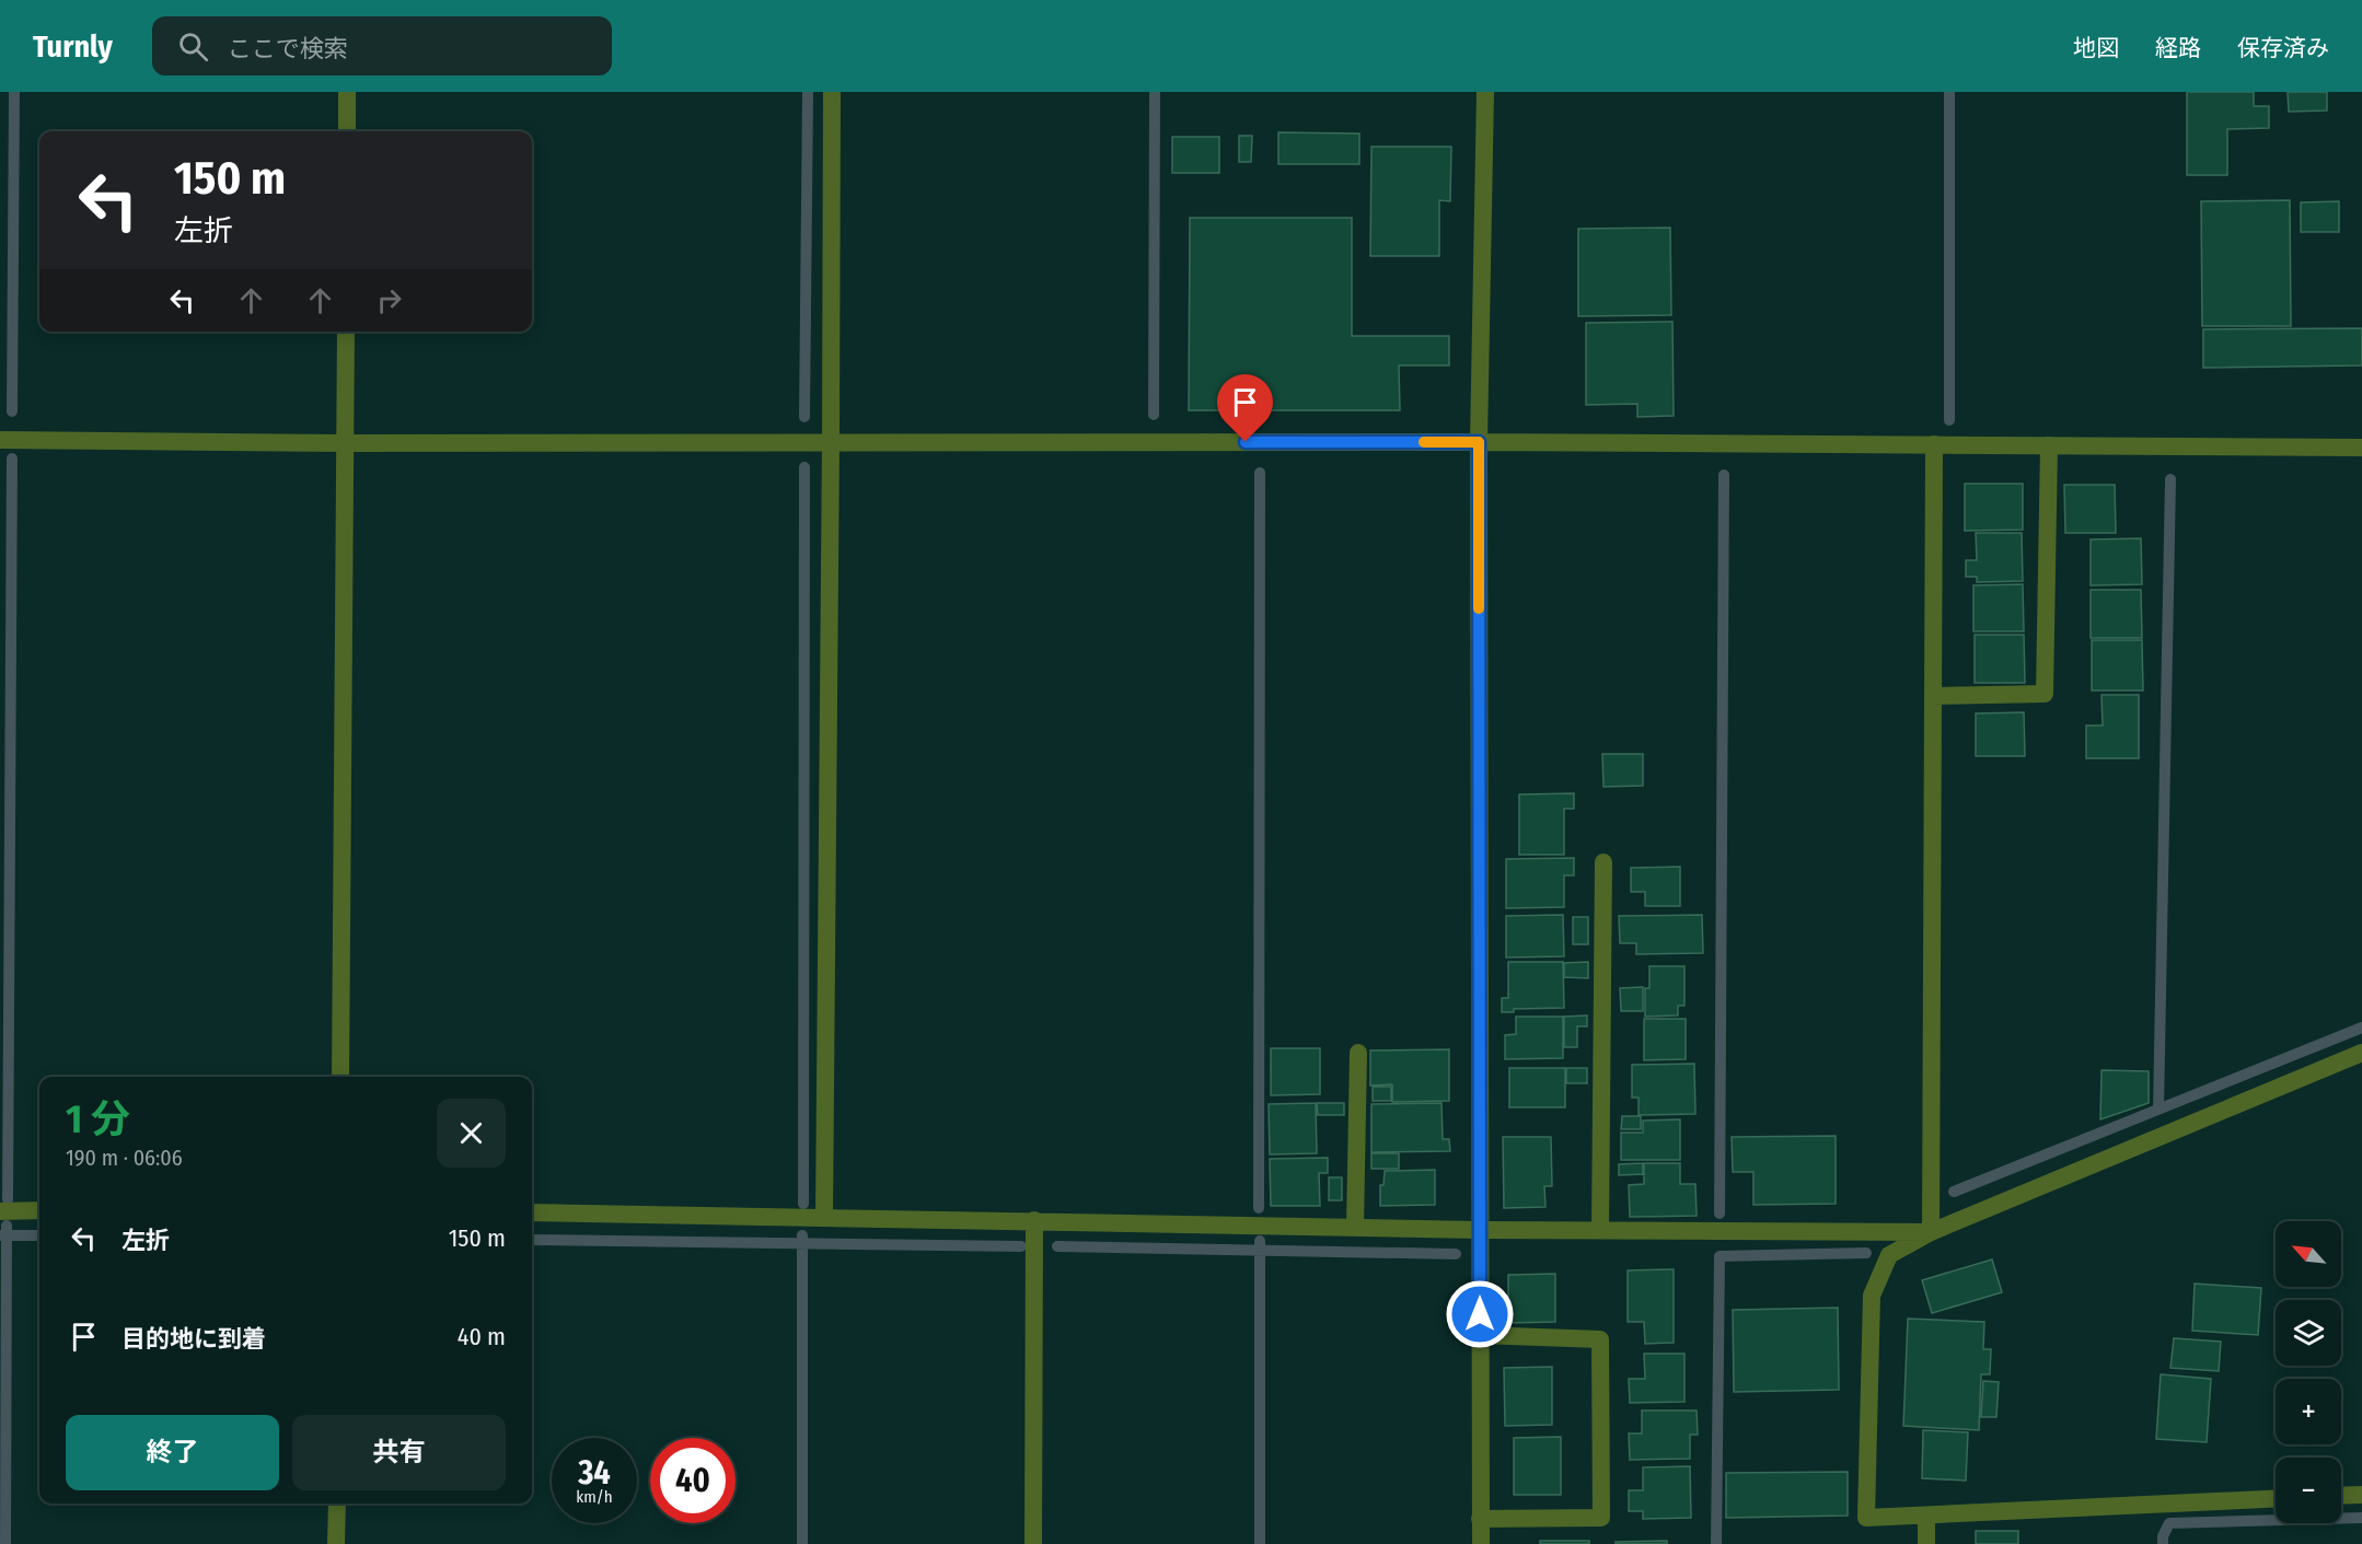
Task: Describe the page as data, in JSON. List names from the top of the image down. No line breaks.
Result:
{"north":"top left","page":{"header":"Turnly","search":"ここで検索","nav":["地図","経路","保存済み"],"turn":["150 m","左折"],"heading":["1 分","190 m · 06:06"],"list":[{"name":"左折","value":"150 m"},{"name":"目的地に到着","value":"40 m"}],"map_buttons":["+","−"],"buttons":["終了","共有"],"speed":"34 km/h","limit":"40"}}
